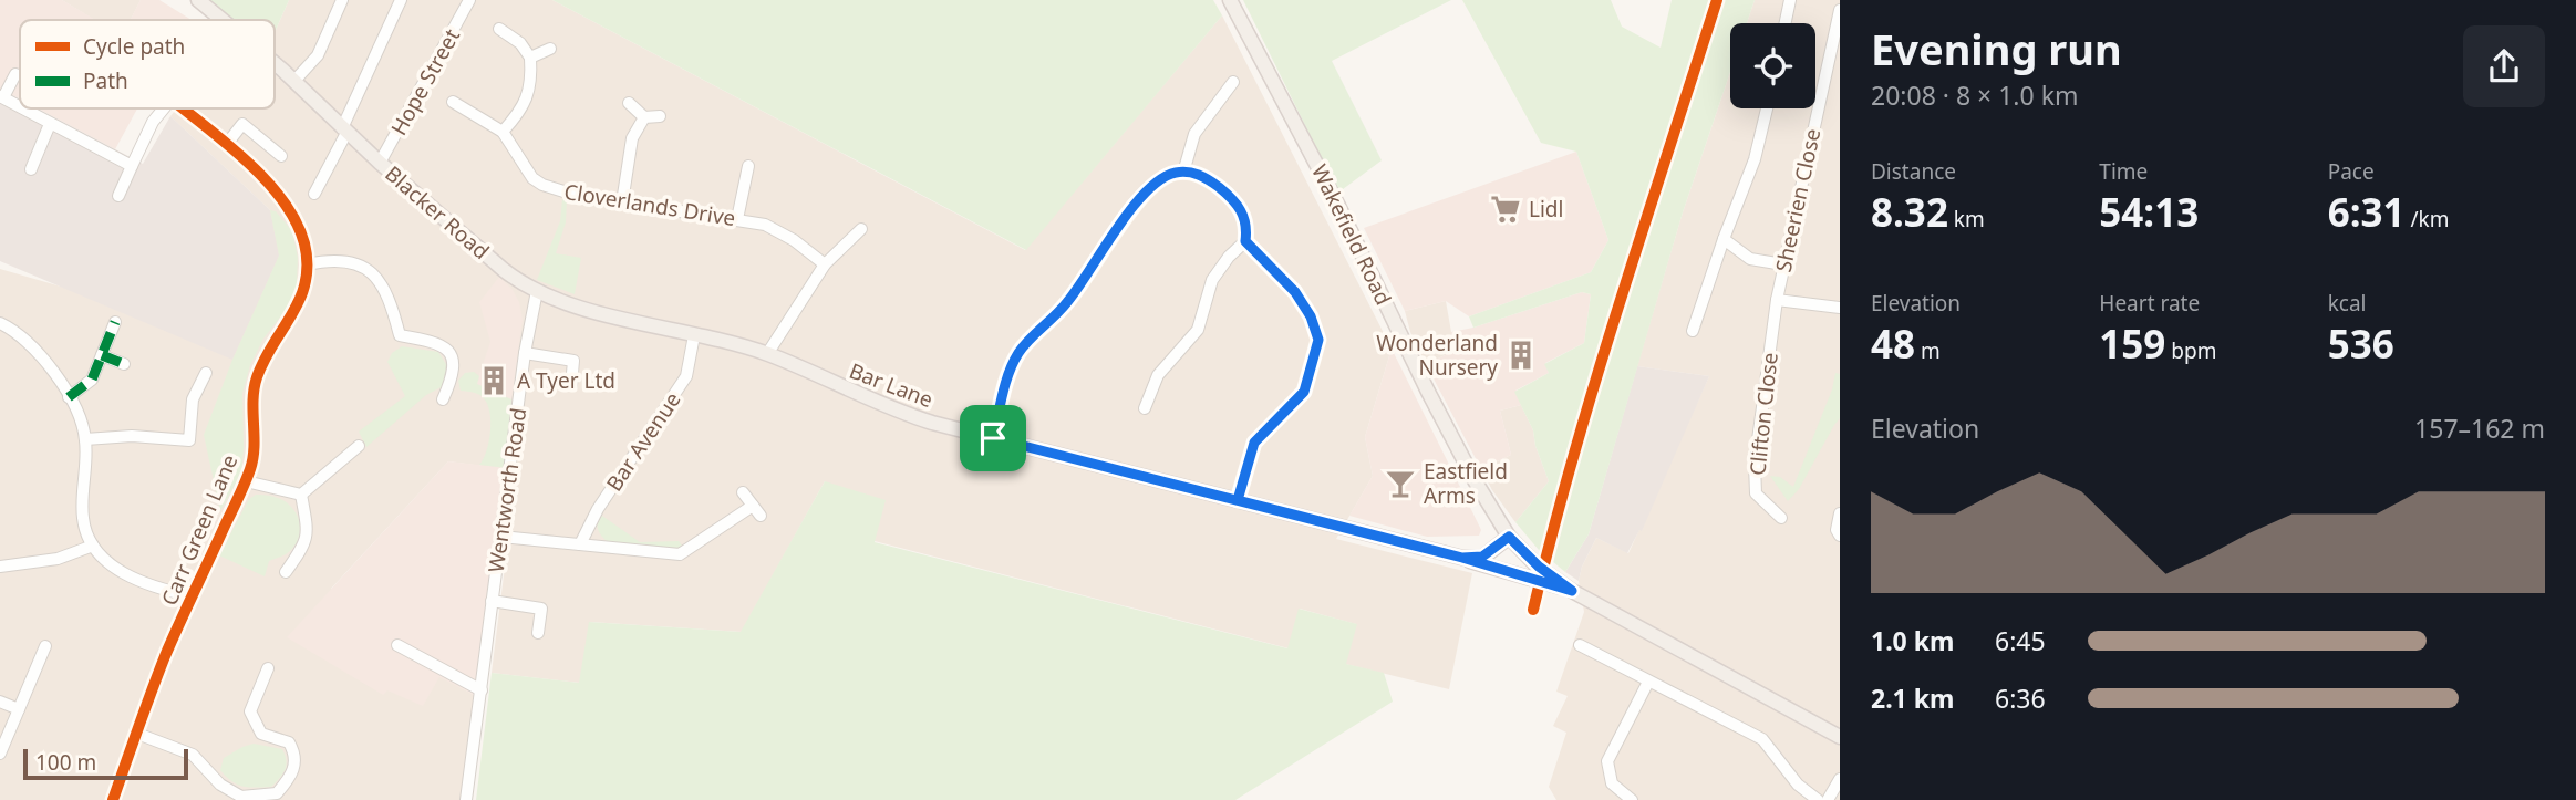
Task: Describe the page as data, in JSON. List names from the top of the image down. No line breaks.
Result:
{"streets":{"main road":["Blacker Road","Wakefield Road","Bar Lane"],"street":["Hope Street","Sheerien Close","Cloverlands Drive","Clifton Close","Bar Avenue","Wentworth Road","Carr Green Lane"]},"crossings":[["Hope Street","Blacker Road"],["Sheerien Close","Clifton Close"],["Blacker Road","Bar Lane"],["Blacker Road","Wentworth Road"],["Wakefield Road","Bar Lane"],["Bar Lane","Bar Avenue"],["Bar Lane","Wentworth Road"]],"places":{"supermarket":["Lidl"],"building":["Wonderland Nursery","A Tyer Ltd"],"bar":["Eastfield Arms"]},"legend":["Cycle path","Path"],"scale_bar":"100 m","page":{"heading":["Evening run","20:08 · 8 × 1.0 km"],"stats":[["Distance","8.32 km"],["Time","54:13"],["Pace","6:31 /km"],["Elevation","48 m"],["Heart rate","159 bpm"],["kcal","536"]],"chart":["Elevation","157–162 m"],"list":[{"name":"1.0 km","note":"6:45"},{"name":"2.1 km","note":"6:36"}],"scale":"100 m"}}
